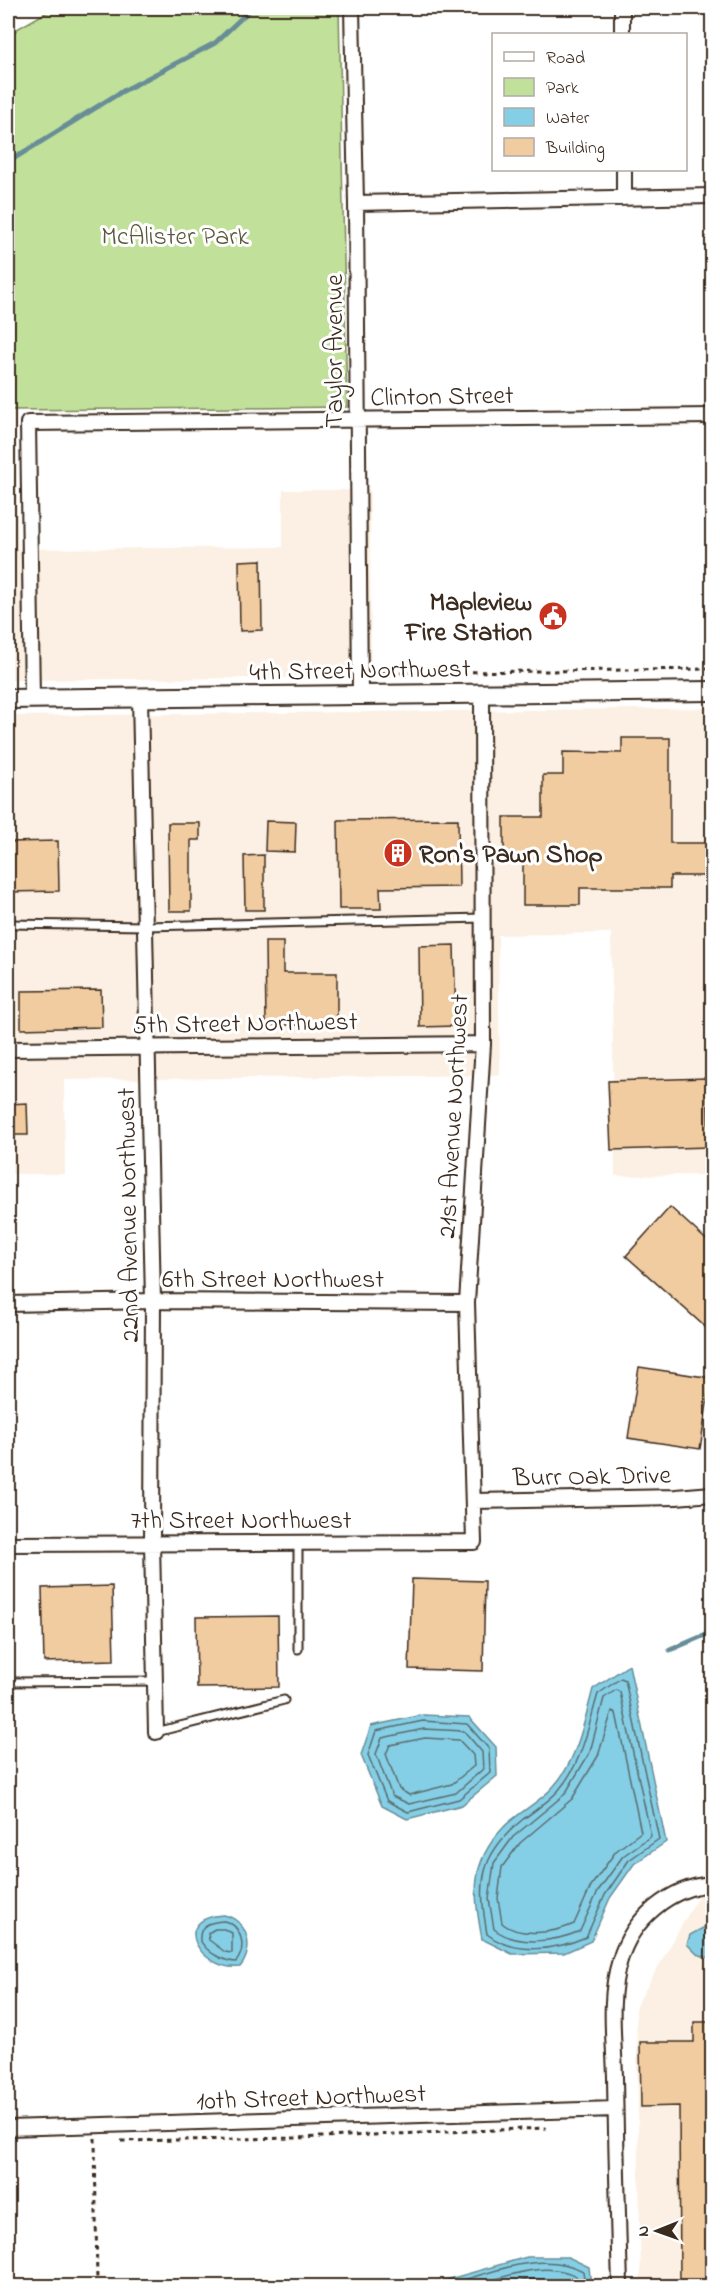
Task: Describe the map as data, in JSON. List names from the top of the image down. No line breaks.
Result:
{"streets":{"street":["Taylor Avenue","Clinton Street","4th Street Northwest","5th Street Northwest","21st Avenue Northwest","22nd Avenue Northwest","6th Street Northwest","Burr Oak Drive","7th Street Northwest","10th Street Northwest"]},"crossings":[["Taylor Avenue","Clinton Street"],["Taylor Avenue","4th Street Northwest"],["Clinton Street","4th Street Northwest"],["4th Street Northwest","21st Avenue Northwest"],["4th Street Northwest","22nd Avenue Northwest"],["5th Street Northwest","21st Avenue Northwest"],["5th Street Northwest","22nd Avenue Northwest"],["21st Avenue Northwest","6th Street Northwest"],["21st Avenue Northwest","Burr Oak Drive"],["21st Avenue Northwest","7th Street Northwest"],["22nd Avenue Northwest","6th Street Northwest"],["22nd Avenue Northwest","7th Street Northwest"]],"parks":["McAlister Park"],"places":{"public building":["Mapleview Fire Station"],"building":["Ron's Pawn Shop"]},"legend":["Road","Park","Water","Building"],"north":"left"}
